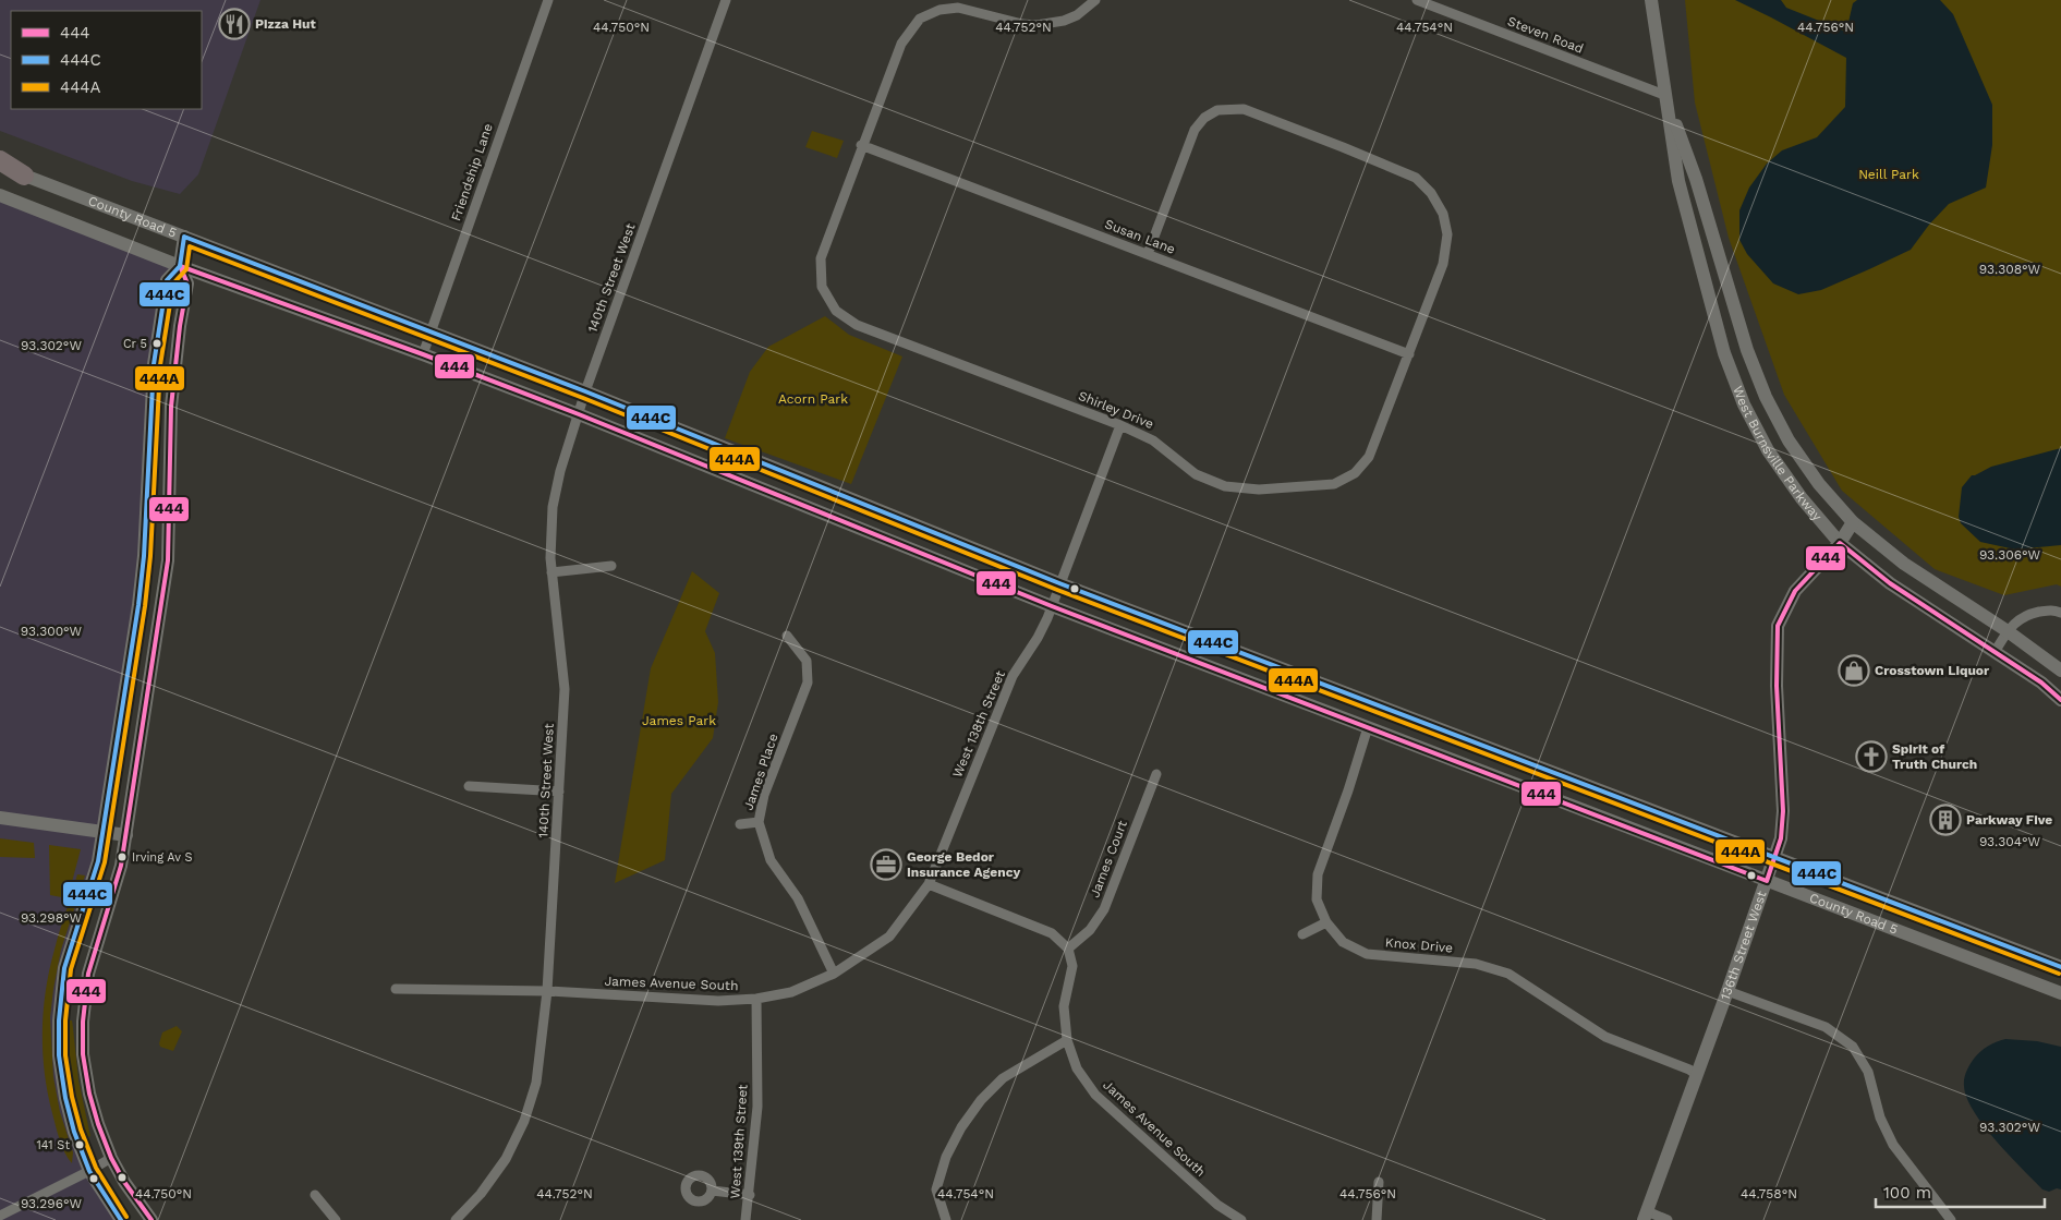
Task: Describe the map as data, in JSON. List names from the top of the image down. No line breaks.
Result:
{"streets":{"main road":["County Road 5","West Burnsville Parkway","136th Street West"],"street":["Steven Road","Friendship Lane","Susan Lane","140th Street West","Shirley Drive","West 138th Street","James Place","James Court","Knox Drive","James Avenue South","West 139th Street"]},"crossings":[["Steven Road","West Burnsville Parkway"],["Friendship Lane","County Road 5"],["County Road 5","140th Street West"],["County Road 5","West 138th Street"],["County Road 5","Knox Drive"],["County Road 5","136th Street West"],["Susan Lane","Shirley Drive"],["140th Street West","James Avenue South"],["Shirley Drive","West 138th Street"],["West Burnsville Parkway","136th Street West"],["West 138th Street","James Avenue South"],["James Place","James Avenue South"],["Knox Drive","136th Street West"],["James Avenue South","West 139th Street"]],"parks":["Neill Park","Acorn Park","James Park"],"places":{"restaurant":["Pizza Hut"],"other":["Cr 5","Irving Av S","141 St"],"shop":["Crosstown Liquor"],"church":["Spirit of Truth Church"],"building":["Parkway Five"],"office":["George Bedor Insurance Agency"]},"lines":["transit line 444C","transit line 444A","transit line 444"],"legend":["444","444C","444A"],"scale_bar":"100 m","coordinates":["44.750°N","44.752°N","44.754°N","44.756°N","93.308°W","93.302°W","93.306°W","93.300°W","93.304°W","93.298°W","44.758°N","93.296°W"]}
